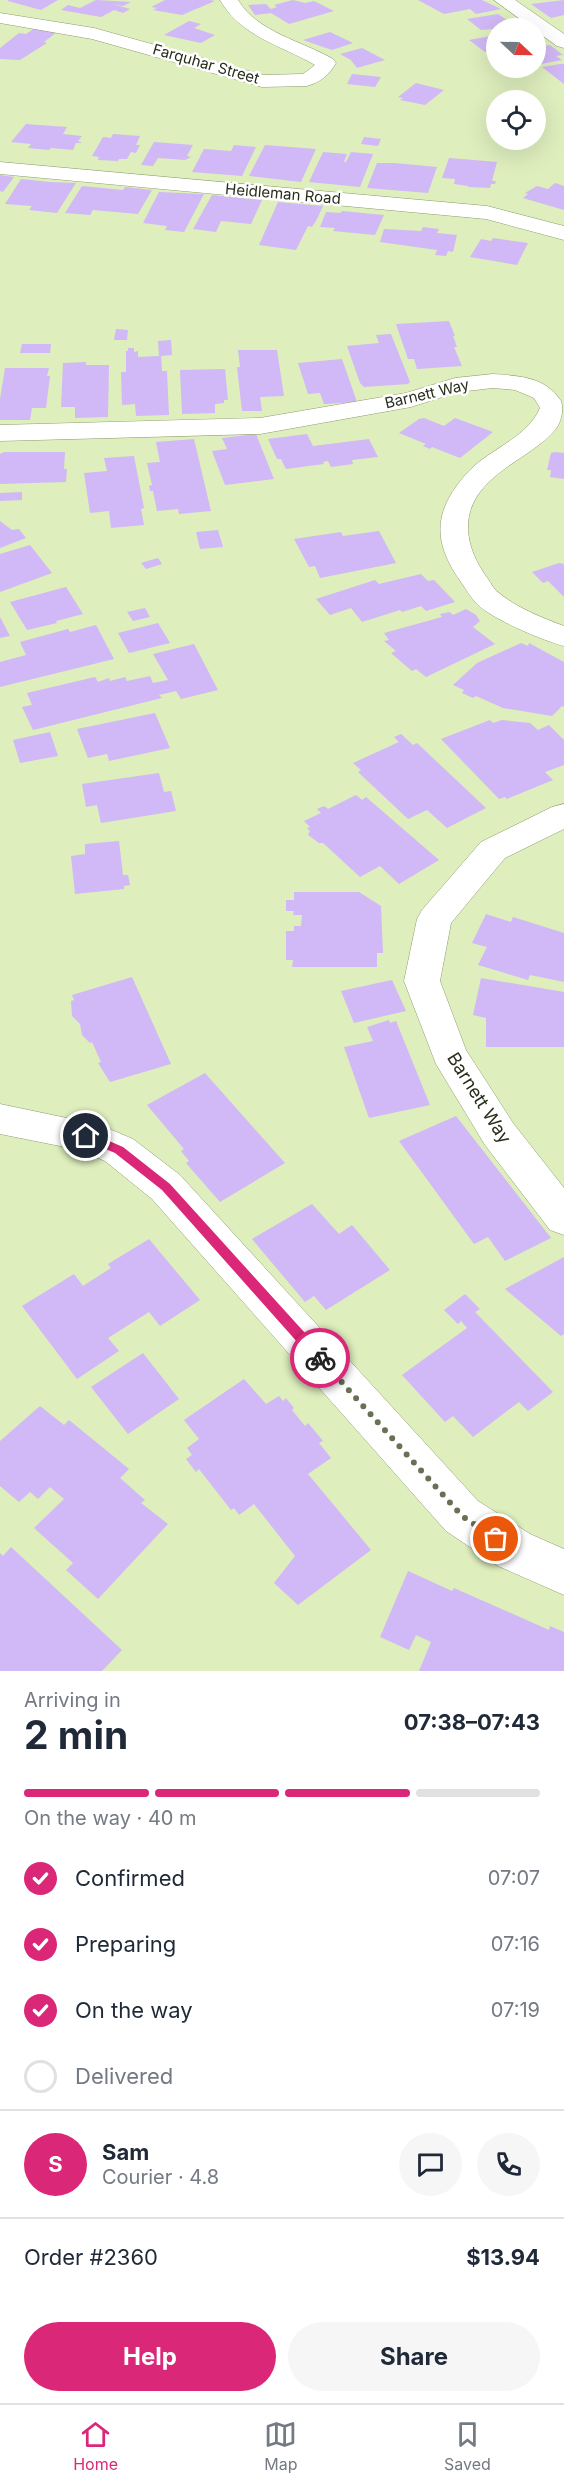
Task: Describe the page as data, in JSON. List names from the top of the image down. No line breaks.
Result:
{"streets":{"street":["Farquhar Street","Heidleman Road","Barnett Way"]},"north":"right","page":{"heading":["2 min","Arriving in","07:38–07:43"],"panel":["Sam","Courier · 4.8","Order #2360","$13.94"],"bar":"On the way · 40 m","list":[["Confirmed","07:07"],["Preparing","07:16"],["On the way","07:19"],"Delivered"],"round":"S","buttons":["Help","Share"],"tabs":["Home","Map","Saved"]}}
